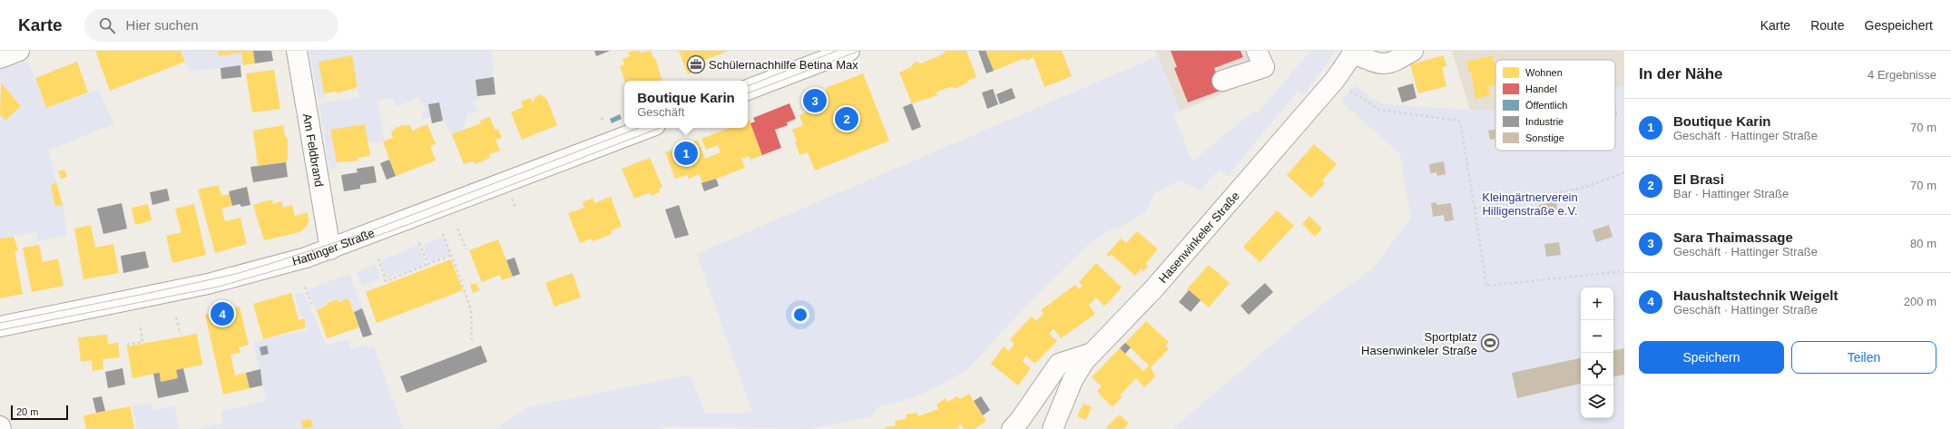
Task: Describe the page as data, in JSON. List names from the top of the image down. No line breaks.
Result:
{"streets":{"street":["Am Feldbrand","Hasenwinkeler Straße","Hattinger Straße"]},"crossings":[["Am Feldbrand","Hattinger Straße"]],"parks":["Kleingärtnerverein Hilligenstraße e.V."],"places":{"office":["Schülernachhilfe Betina Max"],"sports":["Sportplatz Hasenwinkeler Straße"]},"legend":["Wohnen","Handel","Öffentlich","Industrie","Sonstige"],"scale_bar":"20 m","page":{"header":"Karte","search":"Hier suchen","nav":["Karte","Route","Gespeichert"],"heading":["In der Nähe","4 Ergebnisse"],"popup":["Boutique Karin","Geschäft"],"pins":["3","2","1","4"],"list":[{"mark":"1","name":"Boutique Karin","note":"Geschäft · Hattinger Straße","value":"70 m"},{"mark":"2","name":"El Brasi","note":"Bar · Hattinger Straße","value":"70 m"},{"mark":"3","name":"Sara Thaimassage","note":"Geschäft · Hattinger Straße","value":"80 m"},{"mark":"4","name":"Haushaltstechnik Weigelt","note":"Geschäft · Hattinger Straße","value":"200 m"}],"map_buttons":["+","−"],"buttons":["Speichern","Teilen"],"scale":"20 m"}}
